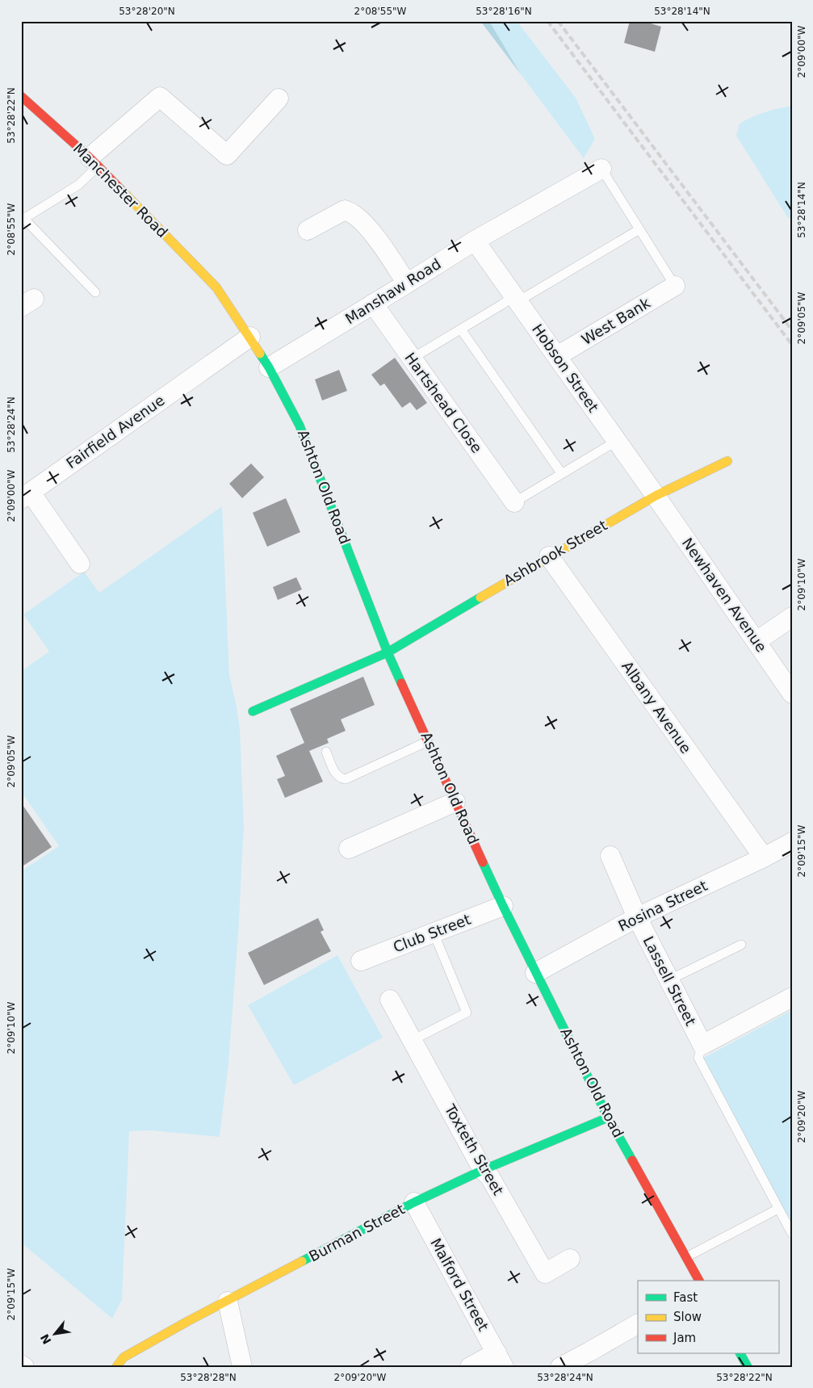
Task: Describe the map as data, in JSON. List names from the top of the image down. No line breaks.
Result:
{"streets":{"main road":["Manchester Road","Ashton Old Road","Ashbrook Street","Burman Street"],"street":["Manshaw Road","West Bank","Hobson Street","Hartshead Close","Fairfield Avenue","Newhaven Avenue","Albany Avenue","Rosina Street","Club Street","Lassell Street","Toxteth Street","Malford Street"]},"crossings":[["Manchester Road","Ashton Old Road"],["Manshaw Road","Hobson Street"],["Manshaw Road","Hartshead Close"],["Manshaw Road","Ashton Old Road"],["West Bank","Hobson Street"],["Hobson Street","Ashbrook Street"],["Hobson Street","Newhaven Avenue"],["Fairfield Avenue","Ashton Old Road"],["Ashton Old Road","Ashbrook Street"],["Ashton Old Road","Rosina Street"],["Ashton Old Road","Club Street"],["Ashton Old Road","Burman Street"],["Ashbrook Street","Newhaven Avenue"],["Ashbrook Street","Albany Avenue"],["Albany Avenue","Rosina Street"],["Rosina Street","Lassell Street"],["Toxteth Street","Burman Street"],["Burman Street","Malford Street"]],"legend":["Fast","Slow","Jam"],"north":"bottom left","coordinates":["53°28'20\"N","2°08'55\"W","53°28'16\"N","53°28'14\"N","2°09'00\"W","53°28'22\"N","2°09'05\"W","53°28'24\"N","2°09'10\"W","2°09'15\"W","2°09'20\"W","53°28'28\"N"]}
